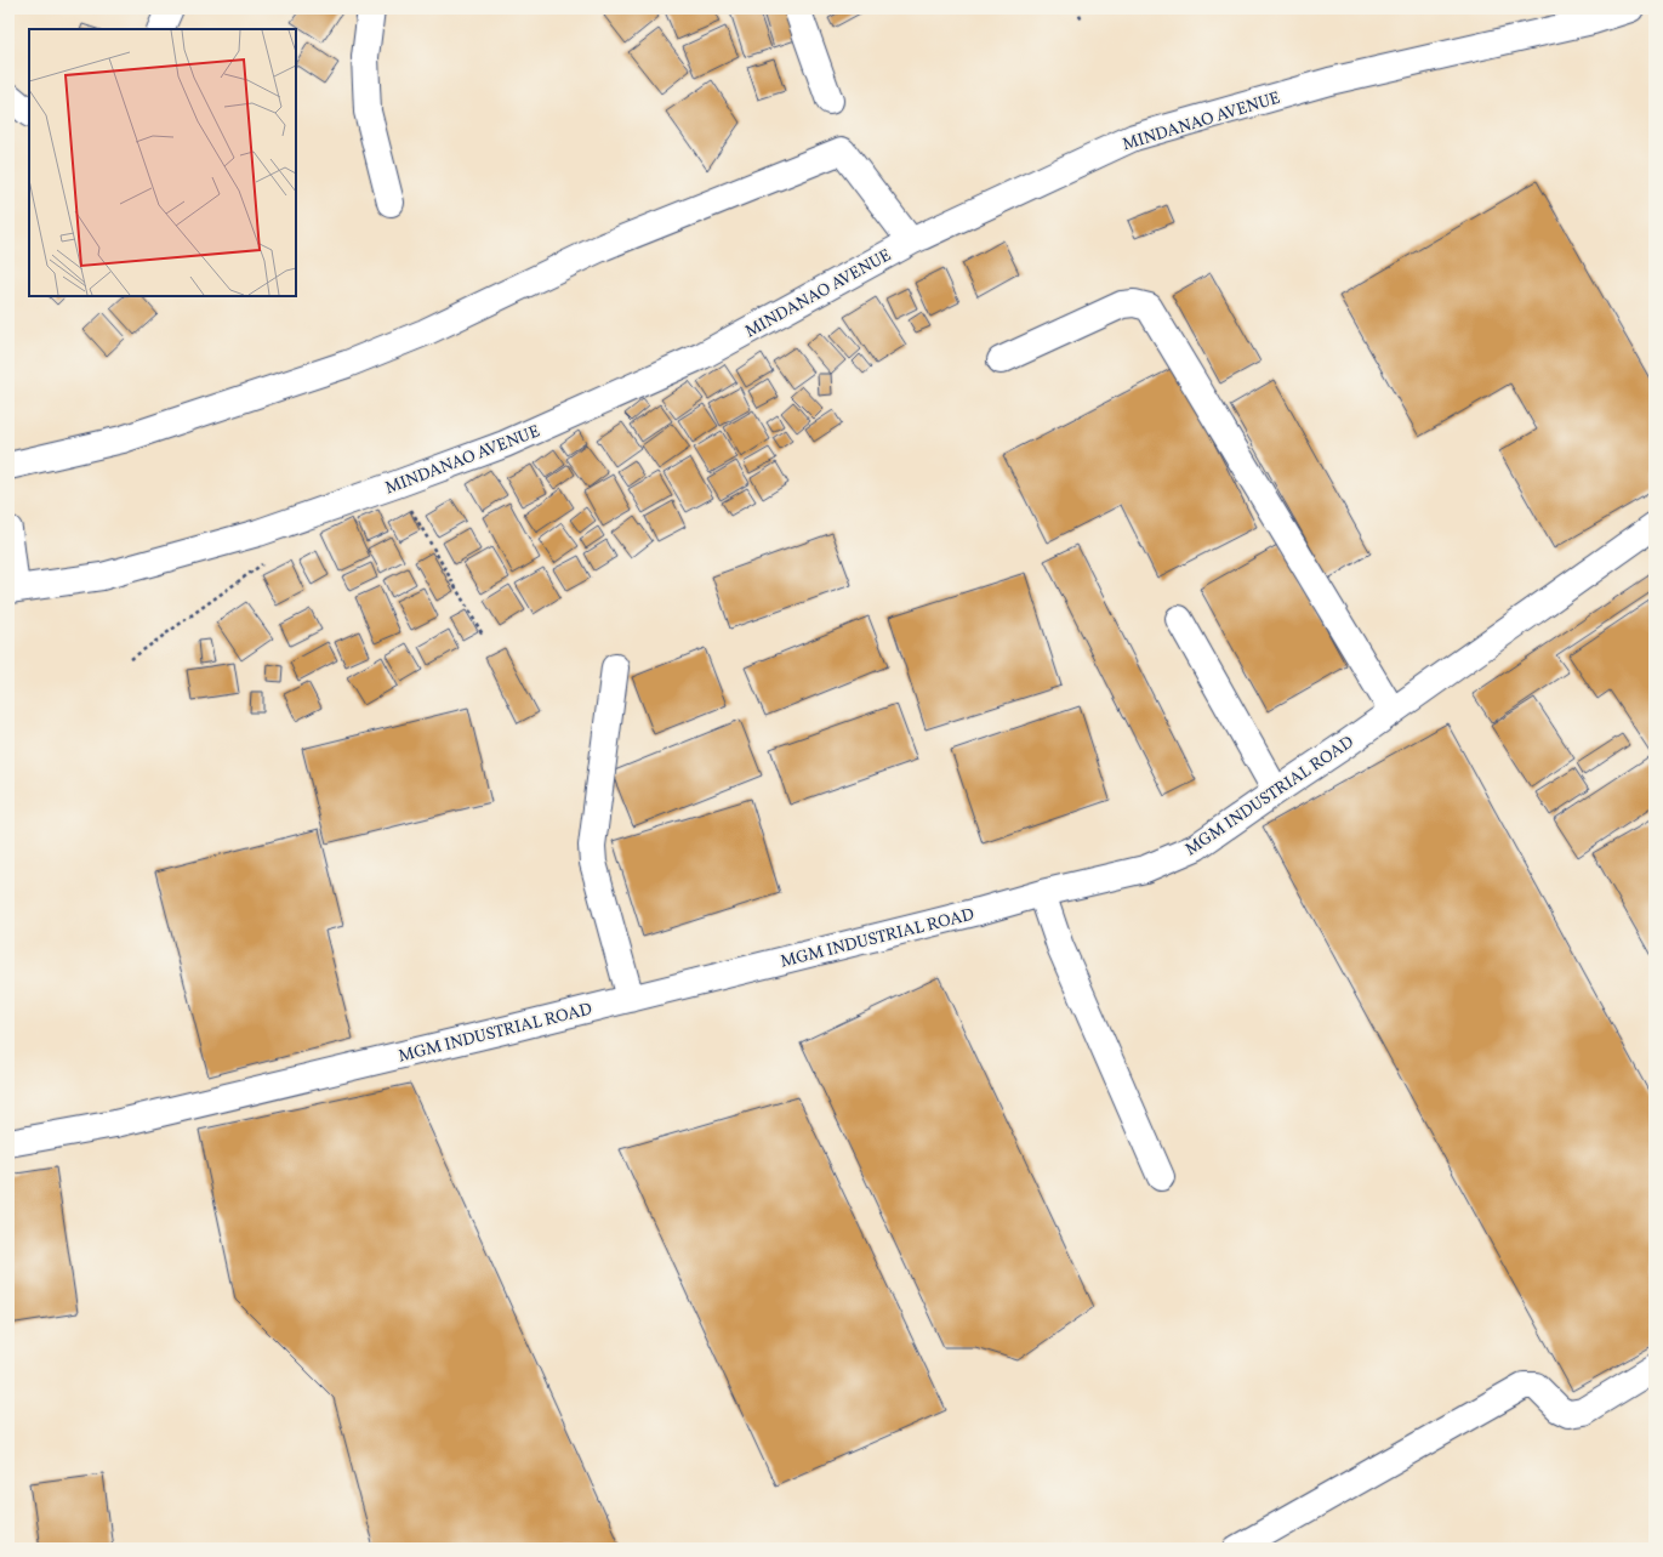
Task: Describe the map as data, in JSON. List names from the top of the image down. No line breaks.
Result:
{"streets":{"main road":["MINDANAO AVENUE","MGM INDUSTRIAL ROAD"]}}
